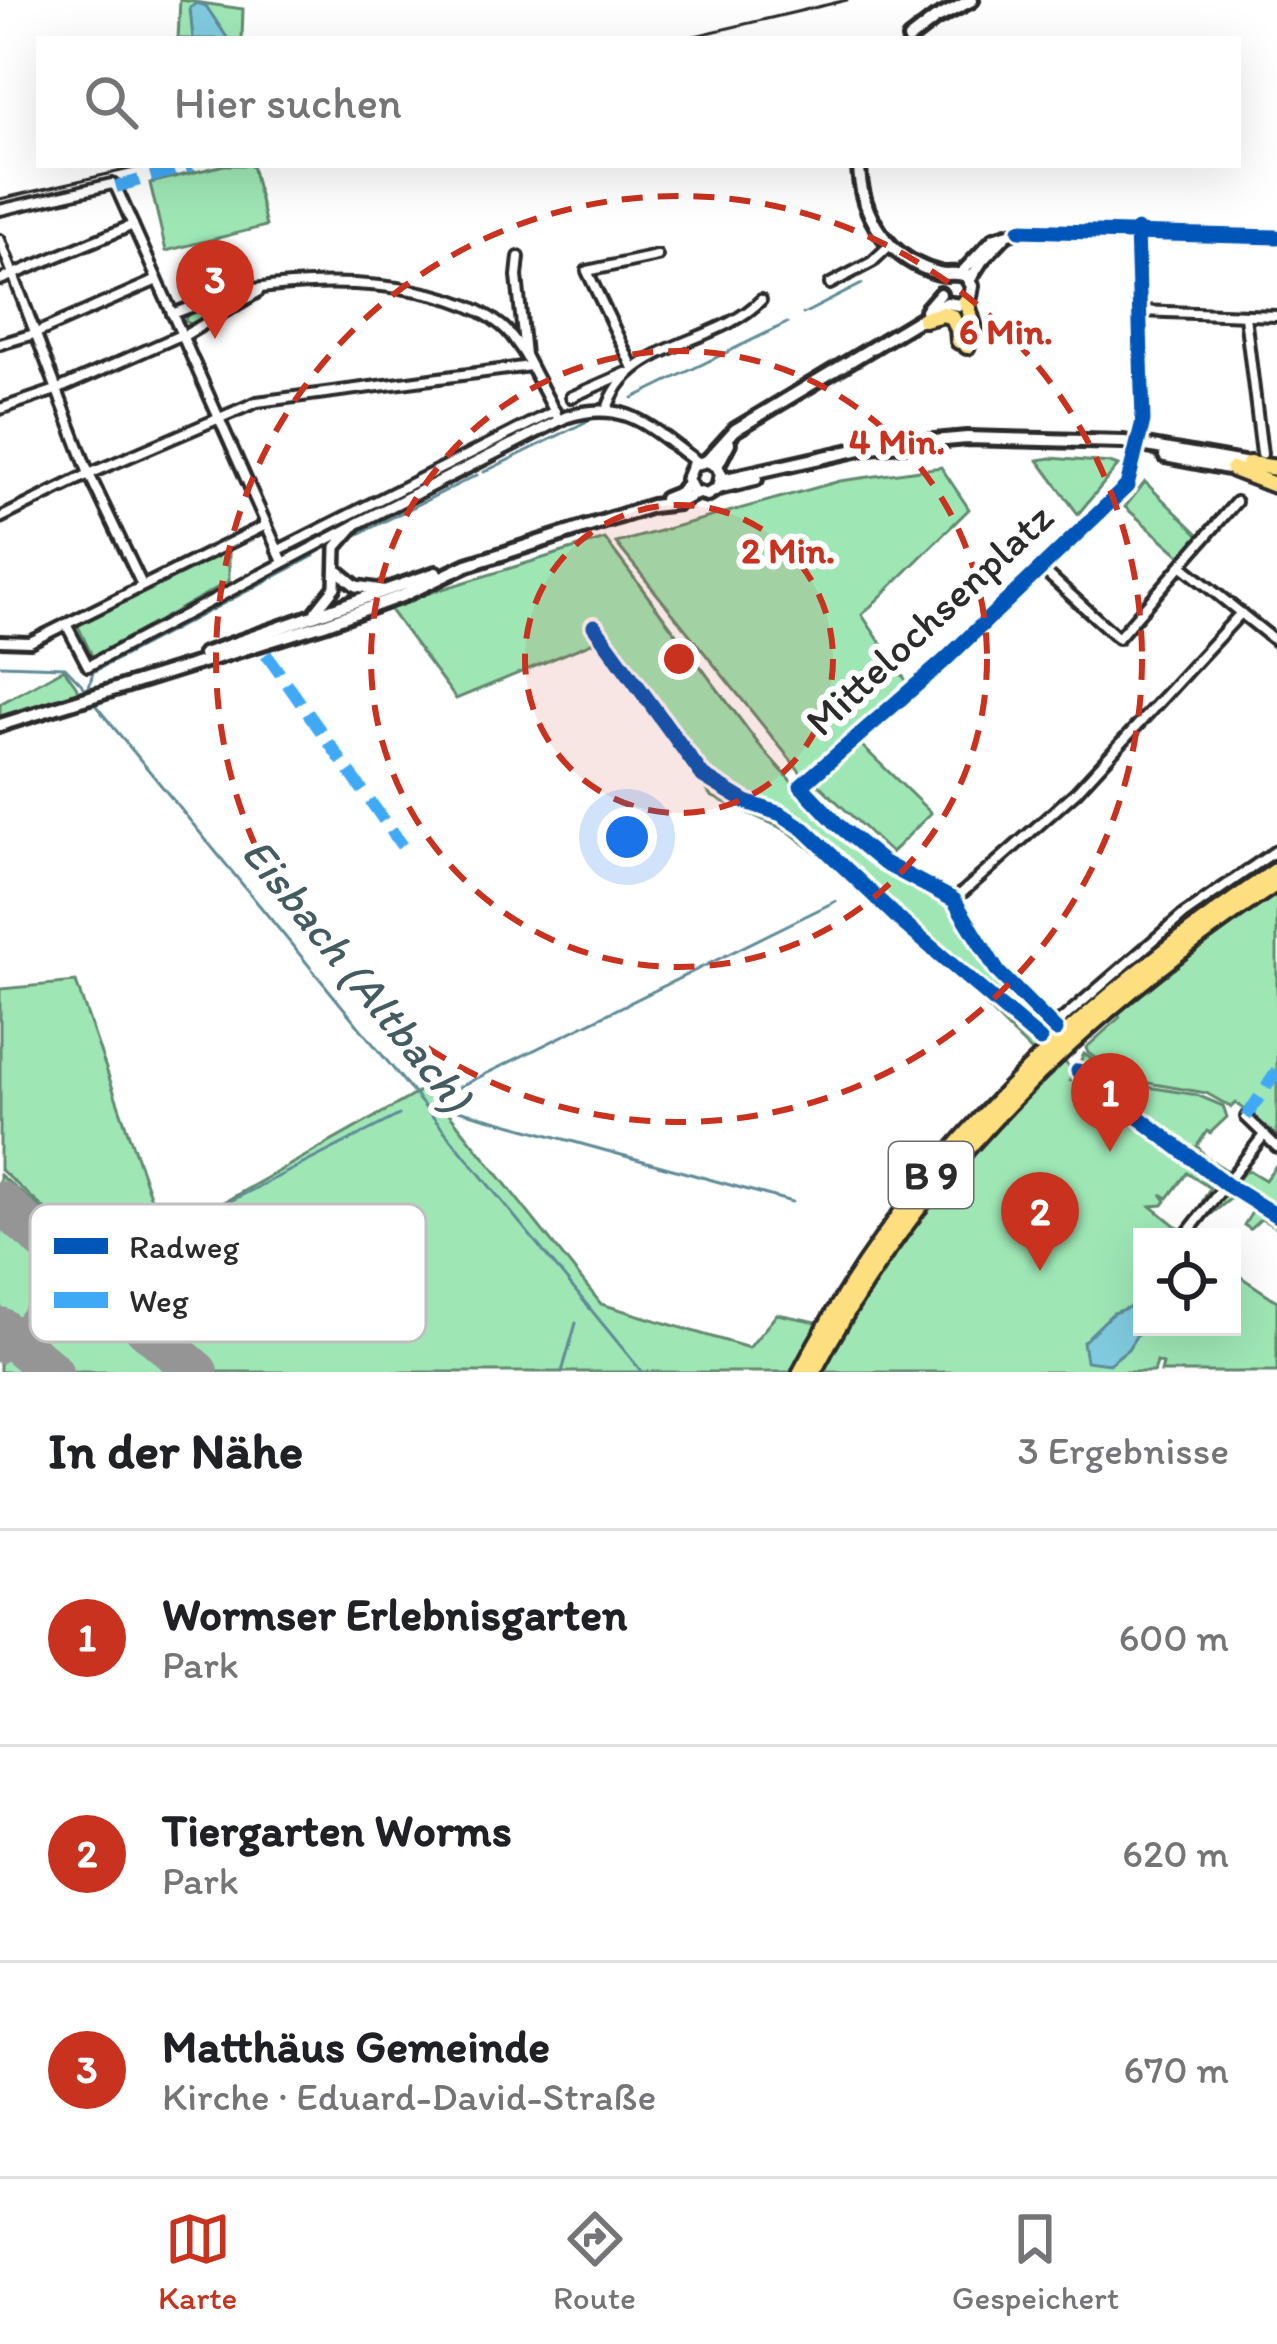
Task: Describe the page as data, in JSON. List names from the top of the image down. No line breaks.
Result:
{"streets":{"highway":["B 9"],"street":["Mittelochsenplatz"]},"water":["Eisbach (Altbach)"],"legend":["Radweg","Weg"],"page":{"search":"Hier suchen","pins":["3","1","2"],"heading":["In der Nähe","3 Ergebnisse"],"list":[{"mark":"1","name":"Wormser Erlebnisgarten","note":"Park","value":"600 m"},{"mark":"2","name":"Tiergarten Worms","note":"Park","value":"620 m"},{"mark":"3","name":"Matthäus Gemeinde","note":"Kirche · Eduard-David-Straße","value":"670 m"}],"nav":["Karte","Route","Gespeichert"]},"rings":["6 Min.","4 Min.","2 Min."]}
